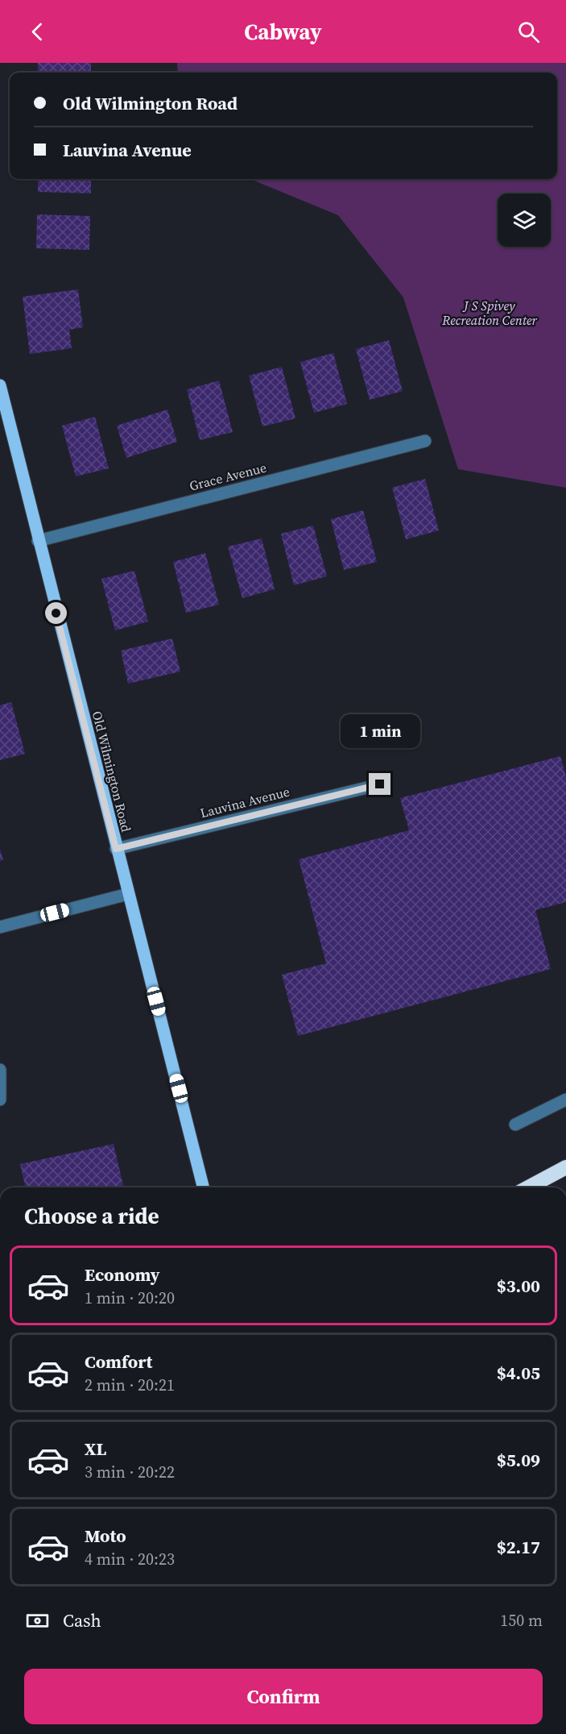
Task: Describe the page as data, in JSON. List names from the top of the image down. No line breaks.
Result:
{"streets":{"main road":["Old Wilmington Road"],"street":["Grace Avenue","Lauvina Avenue"]},"crossings":[["Grace Avenue","Old Wilmington Road"],["Old Wilmington Road","Lauvina Avenue"]],"parks":["J S Spivey Recreation Center"],"page":{"header":"Cabway","banner":["Old Wilmington Road","Lauvina Avenue"],"bubble":"1 min","heading":"Choose a ride","list":[{"name":"Economy","note":"1 min · 20:20","value":"$3.00"},{"name":"Comfort","note":"2 min · 20:21","value":"$4.05"},{"name":"XL","note":"3 min · 20:22","value":"$5.09"},{"name":"Moto","note":"4 min · 20:23","value":"$2.17"}],"pay":["Cash","150 m"],"buttons":"Confirm"}}
